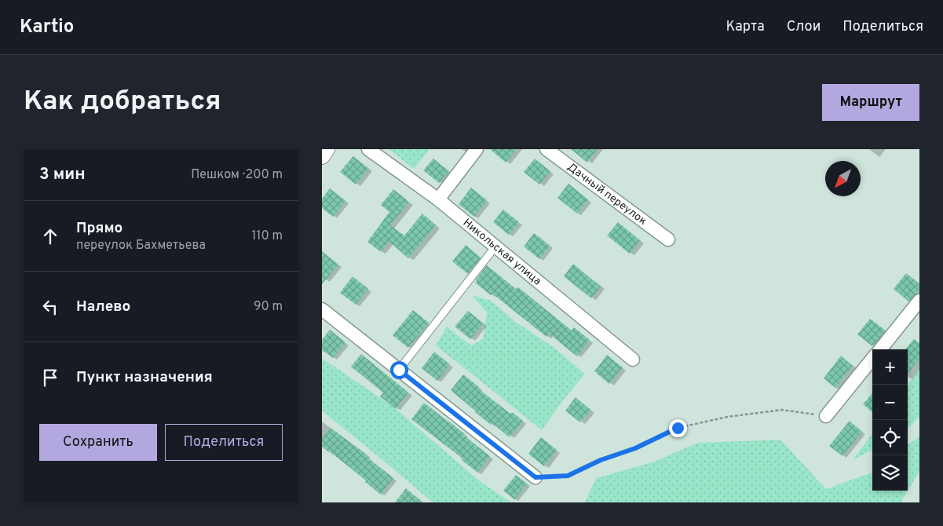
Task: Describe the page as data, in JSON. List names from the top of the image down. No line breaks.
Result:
{"streets":{"street":["Дачный переулок","Никольская улица"]},"north":"bottom left","page":{"header":"Kartio","nav":["Карта","Слои","Поделиться"],"buttons":["Маршрут",["Сохранить","Поделиться"]],"title":"Как добраться","heading":["3 мин","Пешком · 200 m"],"list":[["Прямо","переулок Бахметьева","110 m"],["Налево","90 m"],"Пункт назначения"],"map_buttons":["+","−"]}}
